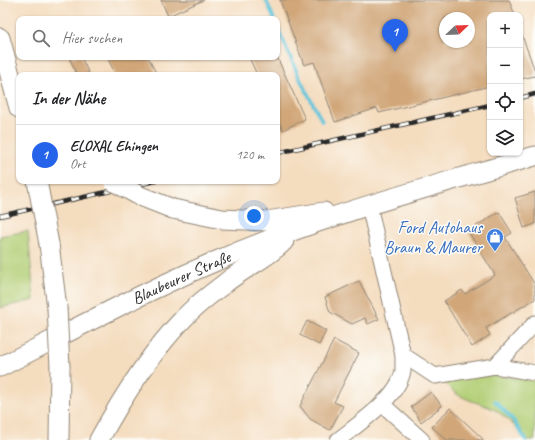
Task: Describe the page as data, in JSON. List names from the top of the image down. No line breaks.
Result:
{"streets":{"main road":["Blaubeurer Straße"]},"places":{"shop":["Ford Autohaus Braun & Maurer"]},"north":"top right","page":{"map_buttons":["+","−"],"search":"Hier suchen","pins":"1","heading":"In der Nähe","list":[{"mark":"1","name":"ELOXAL Ehingen","note":"Ort","value":"120 m"}]}}
